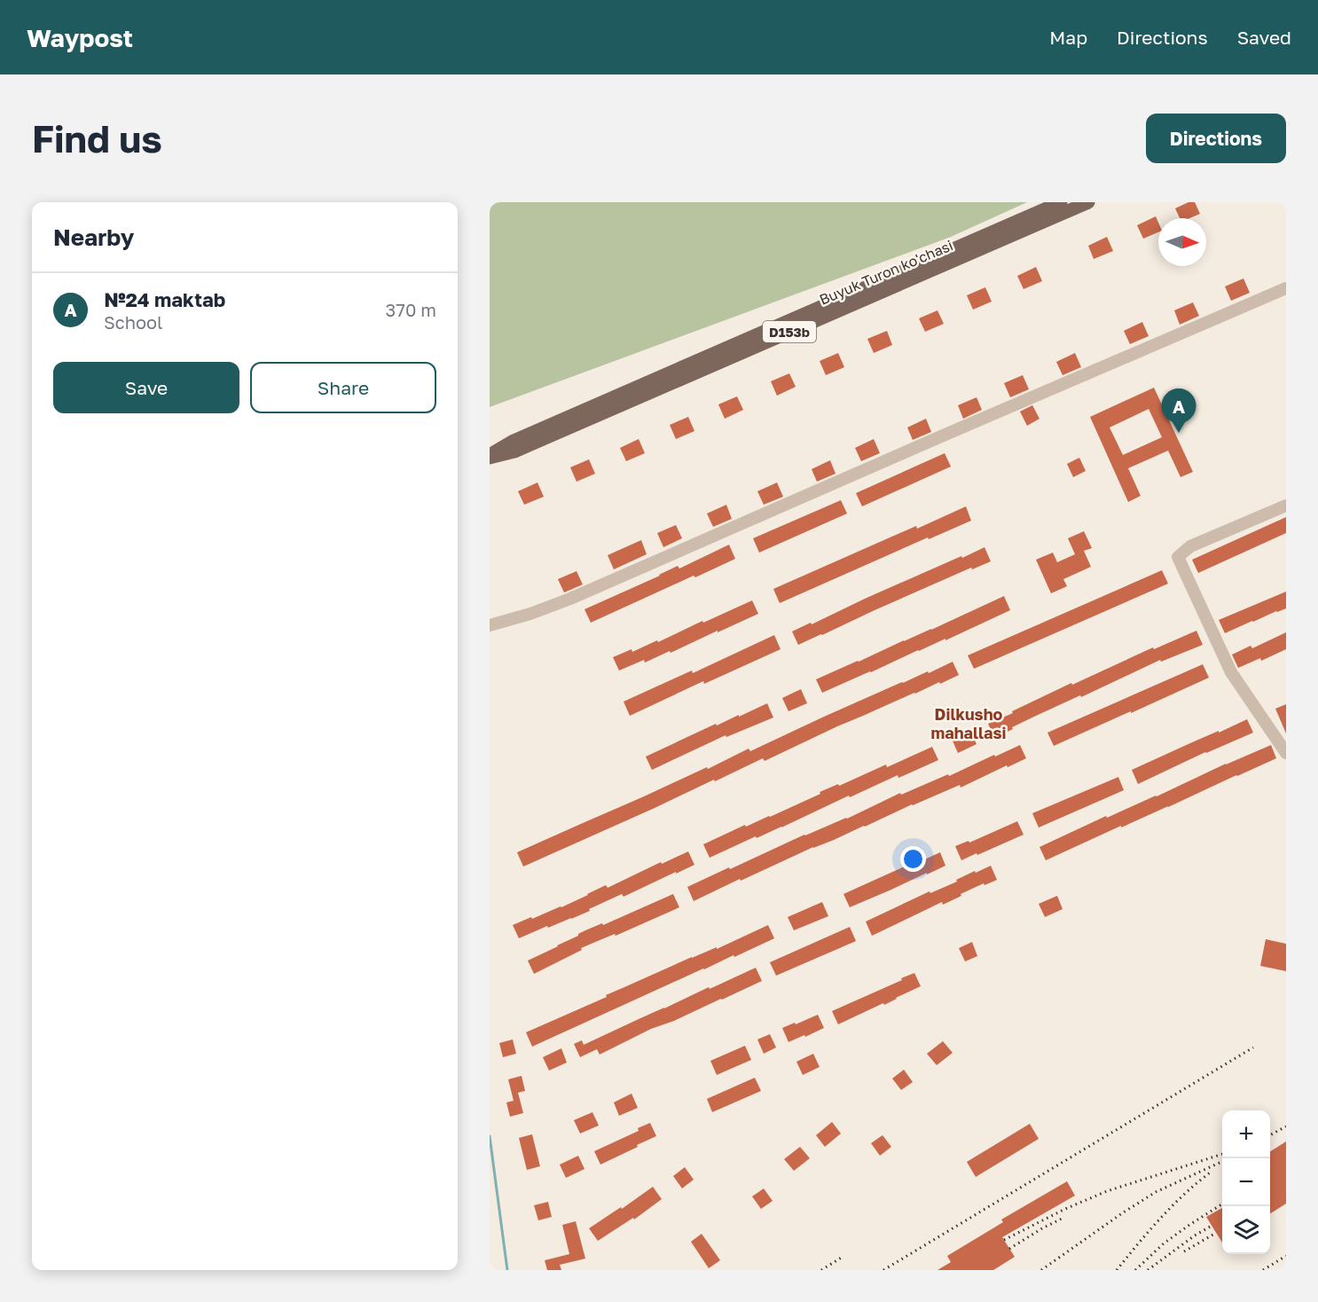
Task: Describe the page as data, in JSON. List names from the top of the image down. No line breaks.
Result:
{"streets":{"main road":["Buyuk Turon ko'chasi","D153b"]},"districts":["Dilkusho mahallasi"],"north":"right","page":{"header":"Waypost","nav":["Map","Directions","Saved"],"buttons":["Directions",["Save","Share"]],"title":"Find us","heading":"Nearby","list":[{"mark":"A","name":"№24 maktab","note":"School","value":"370 m"}],"pins":"A","map_buttons":["+","−"]}}
